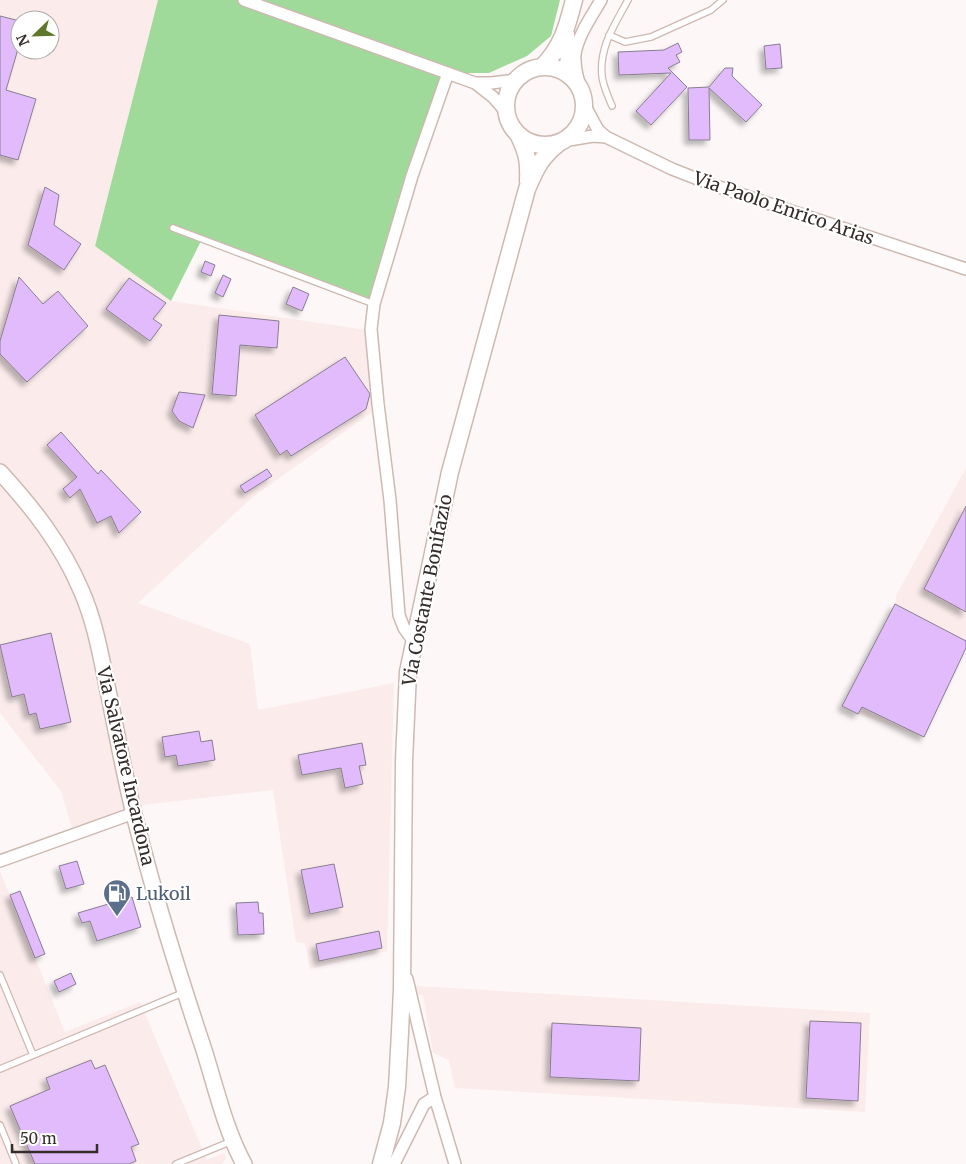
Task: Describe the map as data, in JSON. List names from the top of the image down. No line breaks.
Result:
{"streets":{"main road":["Via Costante Bonifazio"],"street":["Via Paolo Enrico Arias","Via Salvatore Incardona"]},"places":{"fuel station":["Lukoil"]},"scale_bar":"50 m","north":"bottom left"}
